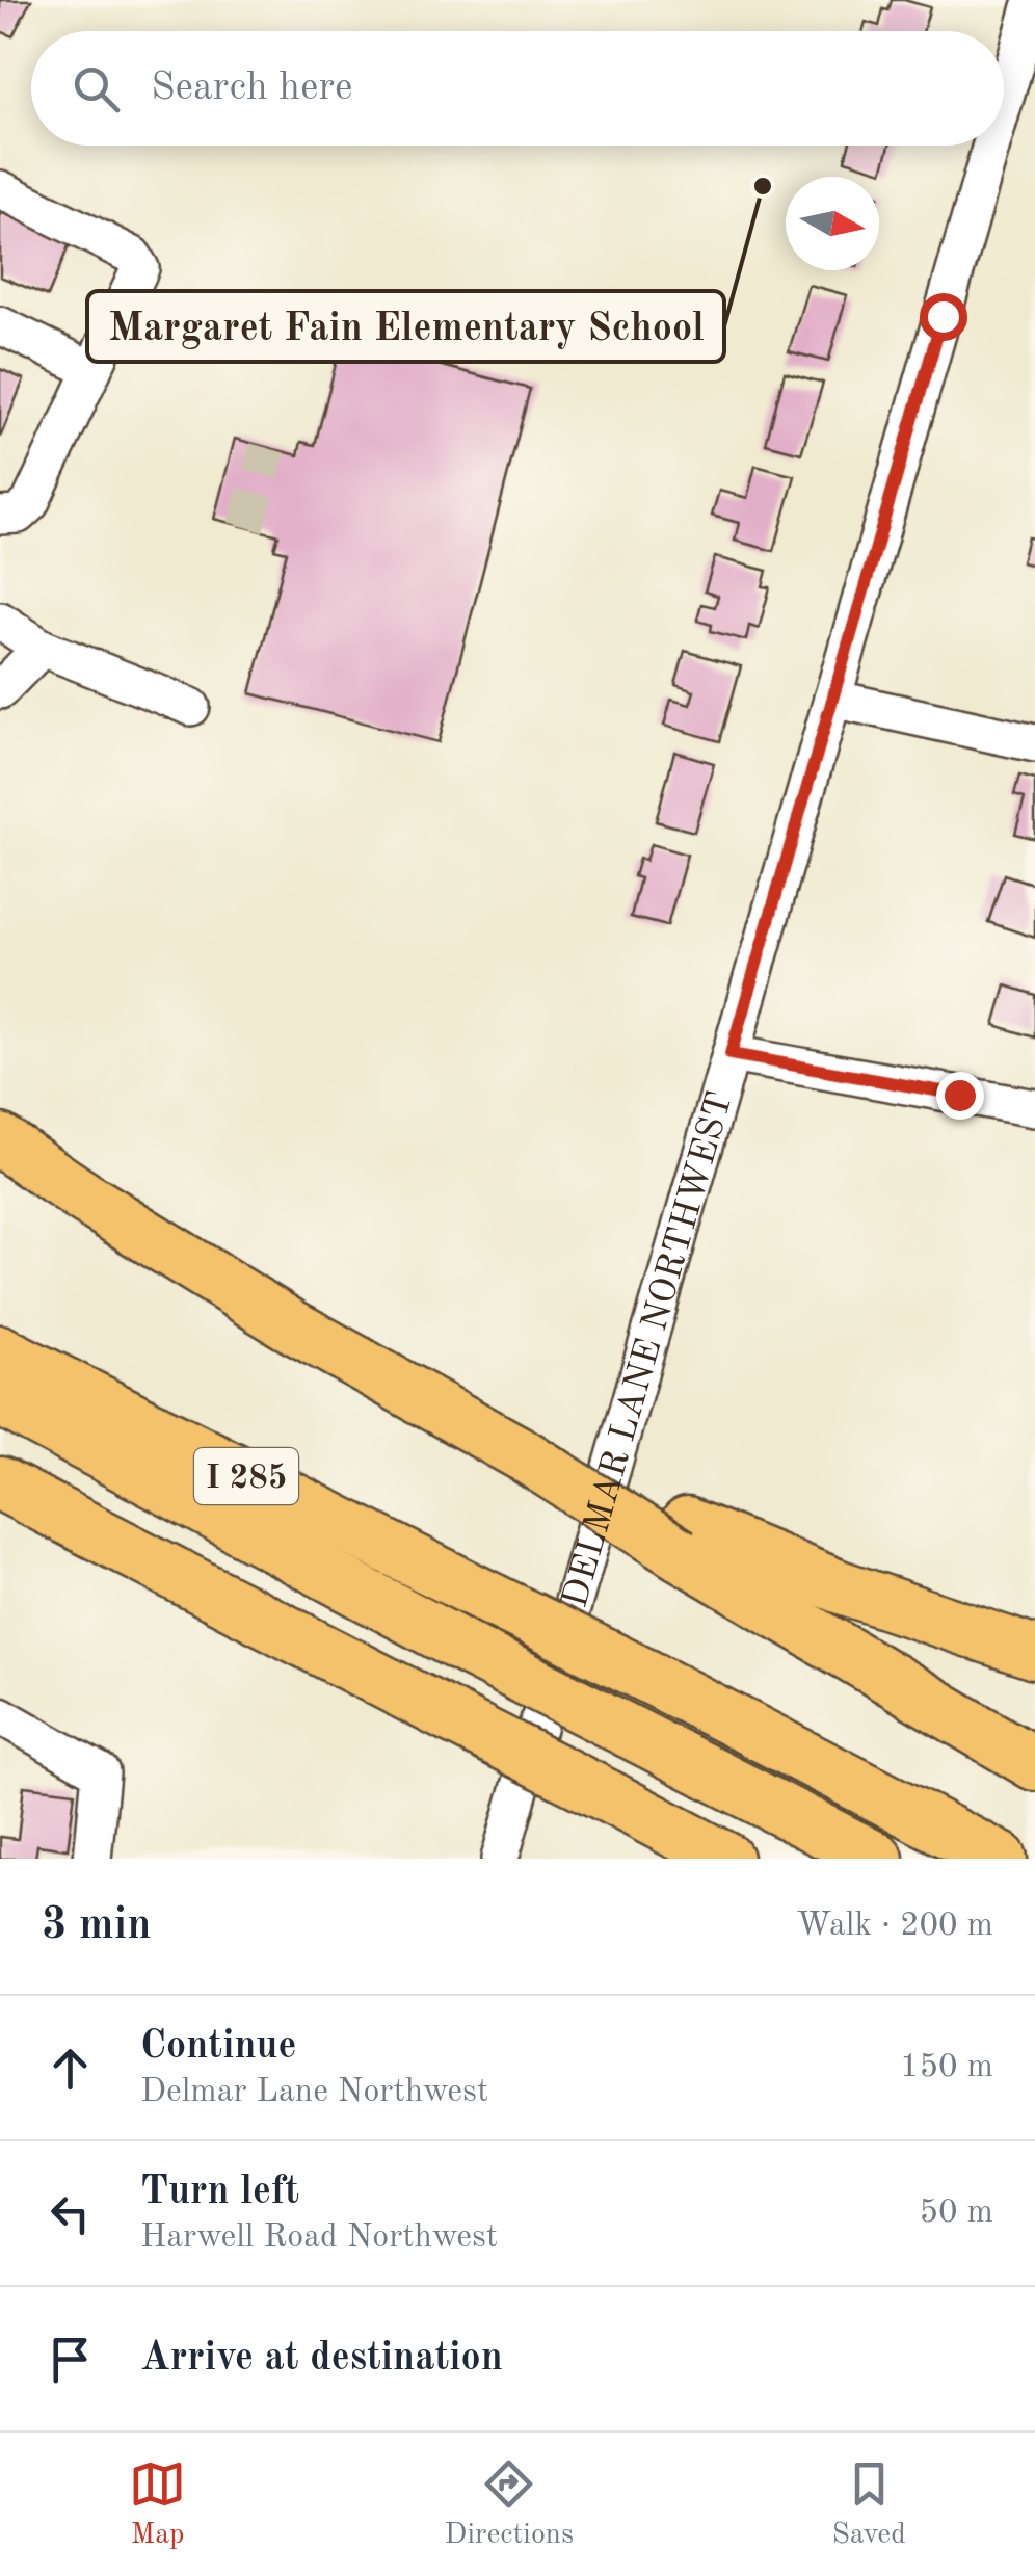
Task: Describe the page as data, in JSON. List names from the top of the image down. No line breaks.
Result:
{"streets":{"highway":["I 285"],"street":["DELMAR LANE NORTHWEST"]},"places":["Margaret Fain Elementary School"],"north":"right","page":{"search":"Search here","heading":["3 min","Walk · 200 m"],"list":[["Continue","Delmar Lane Northwest","150 m"],["Turn left","Harwell Road Northwest","50 m"],"Arrive at destination"],"nav":["Map","Directions","Saved"]}}
